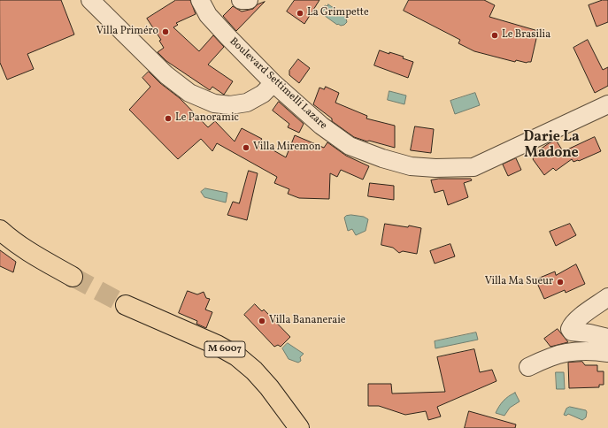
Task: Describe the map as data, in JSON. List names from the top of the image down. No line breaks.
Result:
{"streets":{"main road":["M 6007"],"street":["Boulevard Settimelli Lazare"]},"districts":["Darie La Madone"],"places":["La Grimpette","Villa Priméro","Le Brasilia","Le Panoramic","Villa Miremon","Villa Ma Sueur","Villa Bananeraie"]}
